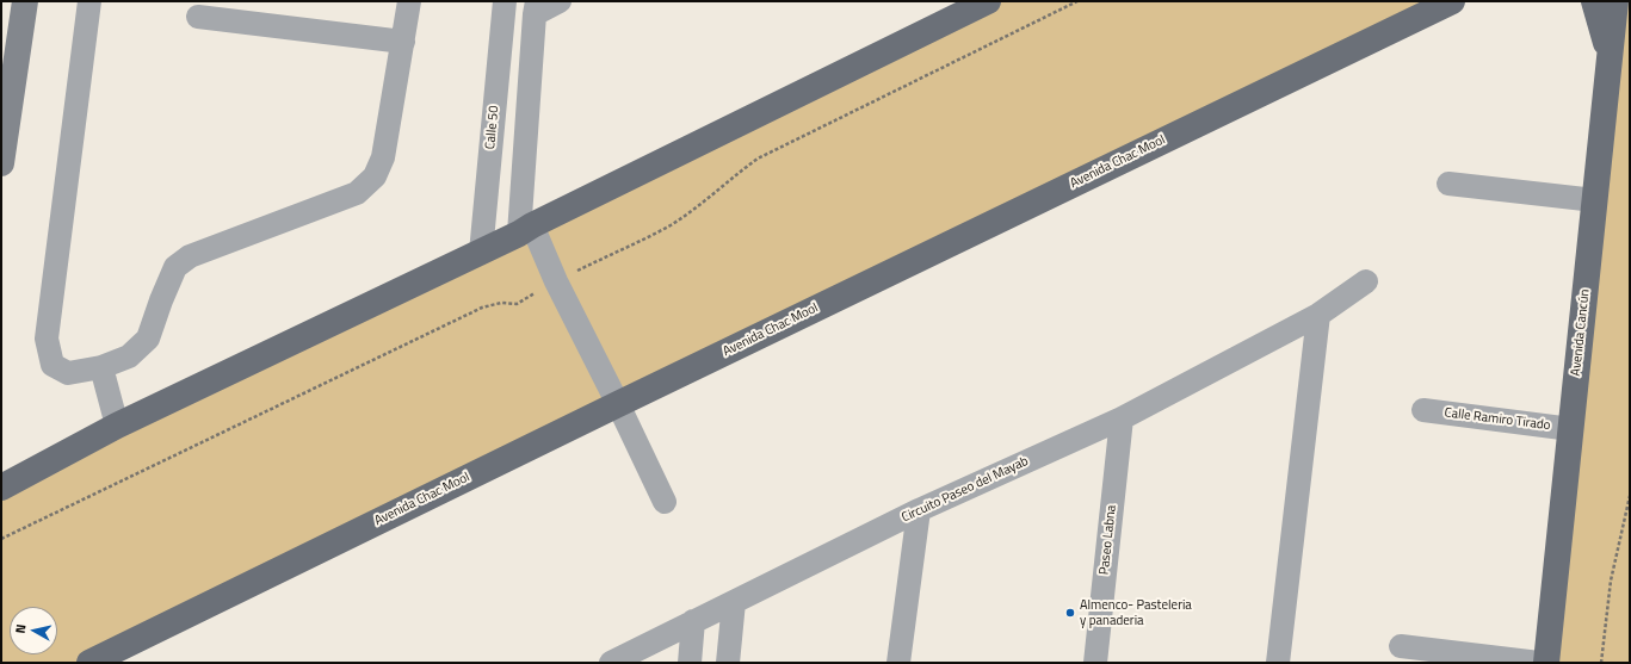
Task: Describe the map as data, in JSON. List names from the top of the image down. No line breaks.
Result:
{"streets":{"main road":["Avenida Chac Mool","Avenida Cancún"],"street":["Calle 50","Calle Ramiro Tirado","Circuito Paseo del Mayab","Paseo Labna"]},"crossings":[["Avenida Cancún","Calle Ramiro Tirado"],["Circuito Paseo del Mayab","Paseo Labna"]],"places":["Almenco- Pasteleria y panaderia"],"north":"left"}
